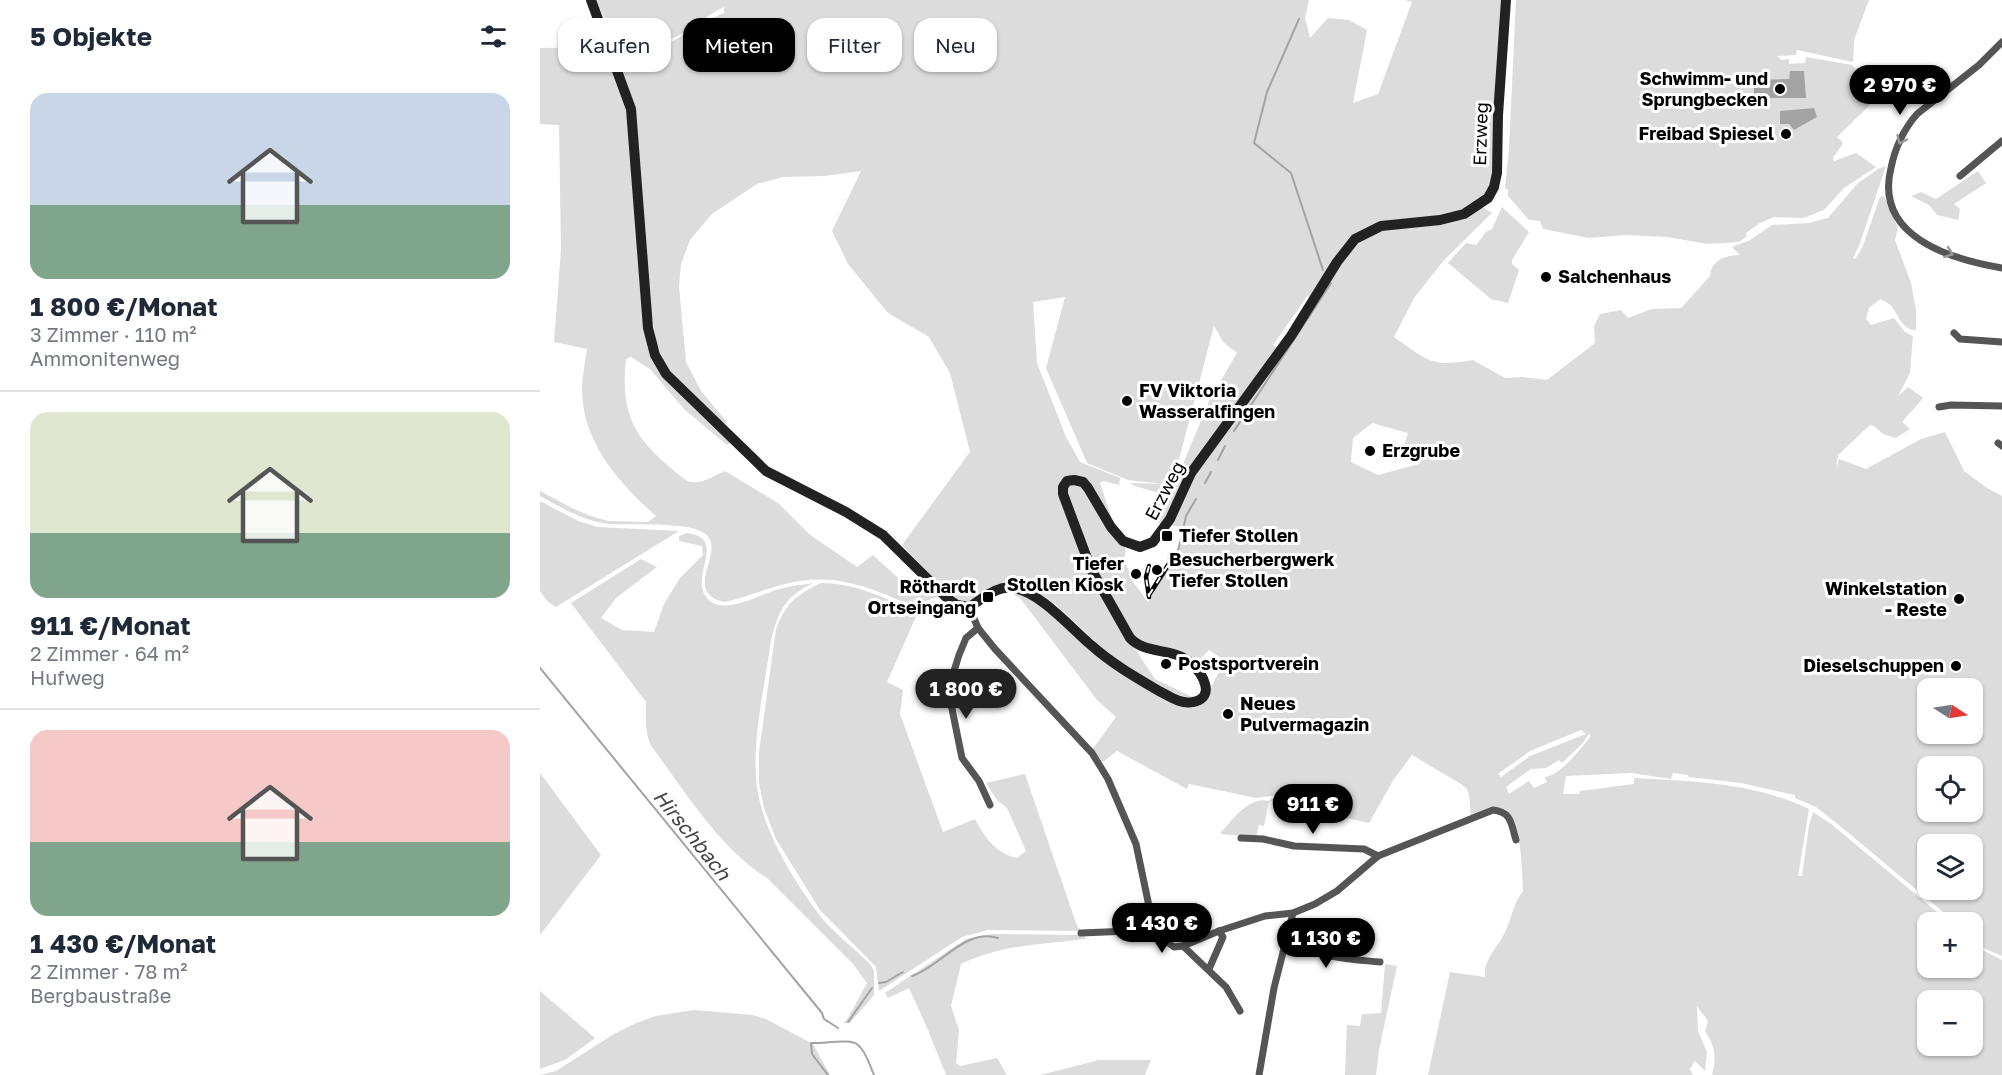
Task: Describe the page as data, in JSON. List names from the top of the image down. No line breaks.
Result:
{"streets":{"street":["Erzweg"]},"water":["Hirschbach"],"places":{"other":["Schwimm- und Sprungbecken","Freibad Spiesel","Salchenhaus","FV Viktoria Wasseralfingen","Erzgrube","Besucherbergwerk Tiefer Stollen","Tiefer Stollen Kiosk","Winkelstation - Reste","Postsportverein","Dieselschuppen","Neues Pulvermagazin"],"transit":["Tiefer Stollen","Röthardt Ortseingang"]},"north":"right","page":{"heading":"5 Objekte","chip":["Kaufen","Mieten","Filter","Neu"],"price":["2 970 €","1 800 €","911 €","1 430 €","1 130 €"],"list":[{"name":"1 800 €/Monat","note":"3 Zimmer · 110 m² · Ammonitenweg"},{"name":"911 €/Monat","note":"2 Zimmer · 64 m² · Hufweg"},{"name":"1 430 €/Monat","note":"2 Zimmer · 78 m² · Bergbaustraße"}],"map_buttons":["+","−"]}}
